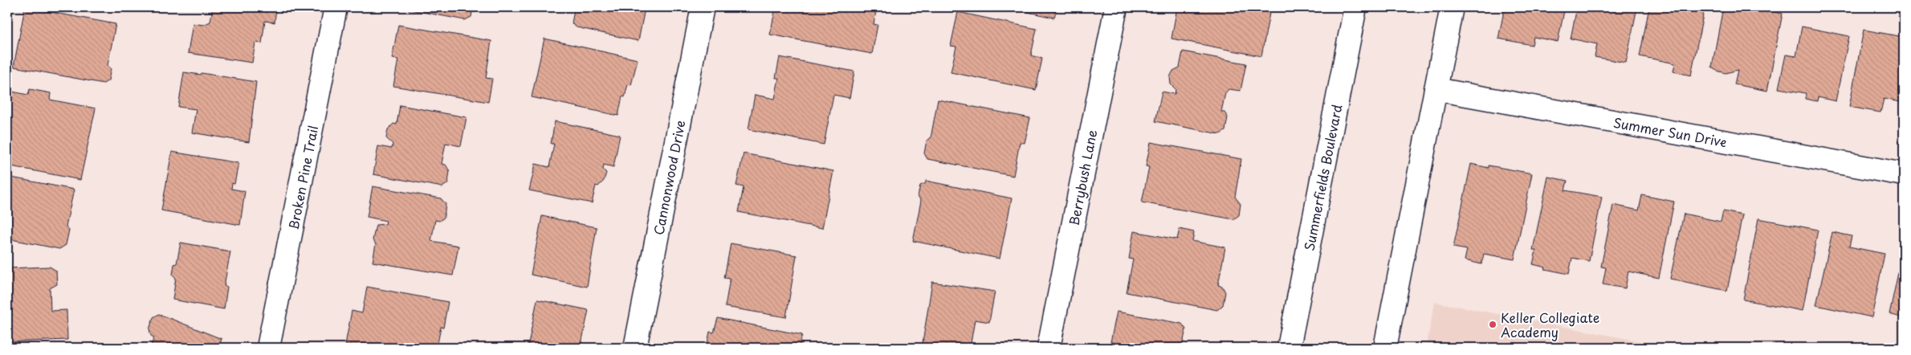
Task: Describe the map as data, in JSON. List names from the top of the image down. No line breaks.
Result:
{"streets":{"street":["Summer Sun Drive","Broken Pine Trail","Cannonwood Drive","Berrybush Lane","Summerfields Boulevard"]},"places":["Keller Collegiate Academy"]}
